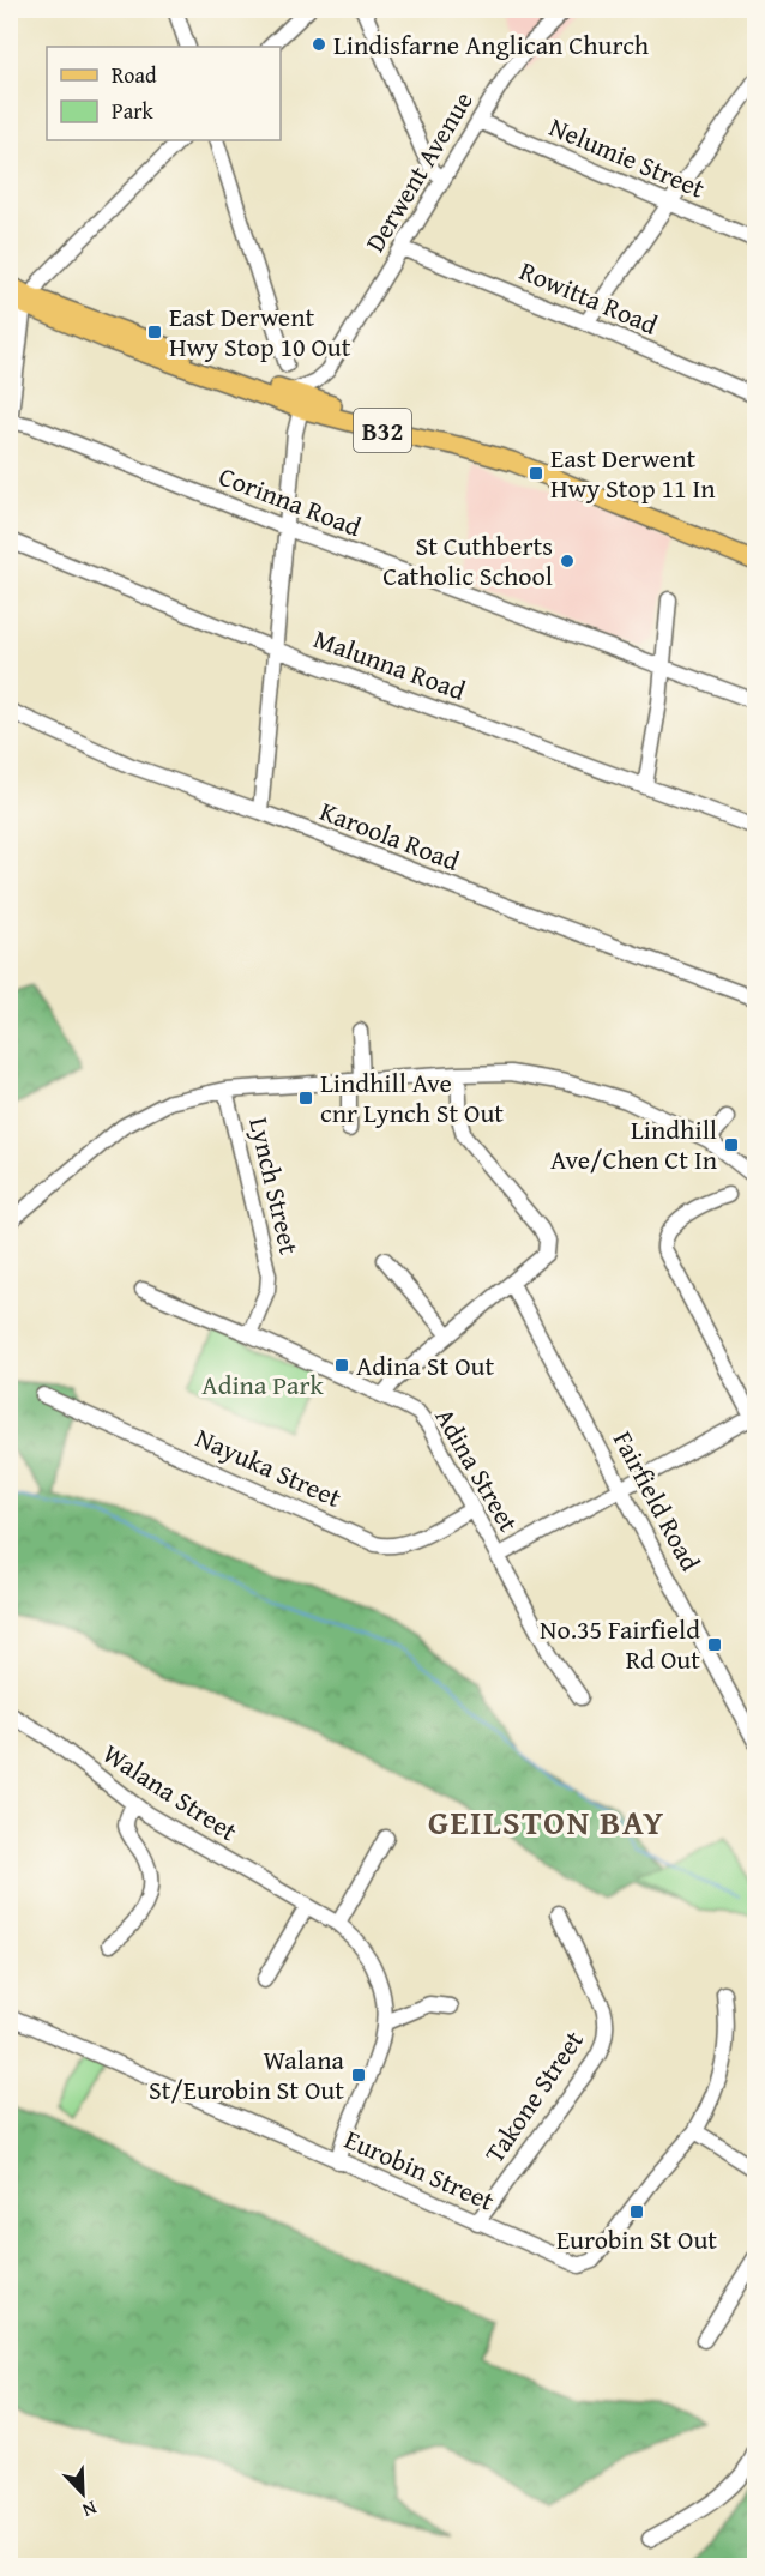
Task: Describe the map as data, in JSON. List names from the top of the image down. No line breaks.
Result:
{"streets":{"main road":["B32"],"street":["Nelumie Street","Derwent Avenue","Rowitta Road","Corinna Road","Malunna Road","Karoola Road","Lynch Street","Nayuka Street","Adina Street","Fairfield Road","Walana Street","Takone Street","Eurobin Street"]},"crossings":[["Nelumie Street","Derwent Avenue"],["Derwent Avenue","Rowitta Road"],["Derwent Avenue","B32"],["Lynch Street","Adina Street"],["Nayuka Street","Adina Street"],["Walana Street","Eurobin Street"],["Takone Street","Eurobin Street"]],"districts":["GEILSTON BAY"],"parks":["Adina Park"],"places":{"other":["Lindisfarne Anglican Church","St Cuthberts Catholic School"],"transit":["East Derwent Hwy Stop 10 Out","East Derwent Hwy Stop 11 In","Lindhill Ave cnr Lynch St Out","Lindhill Ave/Chen Ct In","Adina St Out","No.35 Fairfield Rd Out","Walana St/Eurobin St Out","Eurobin St Out"]},"legend":["Road","Park"],"north":"bottom right"}
